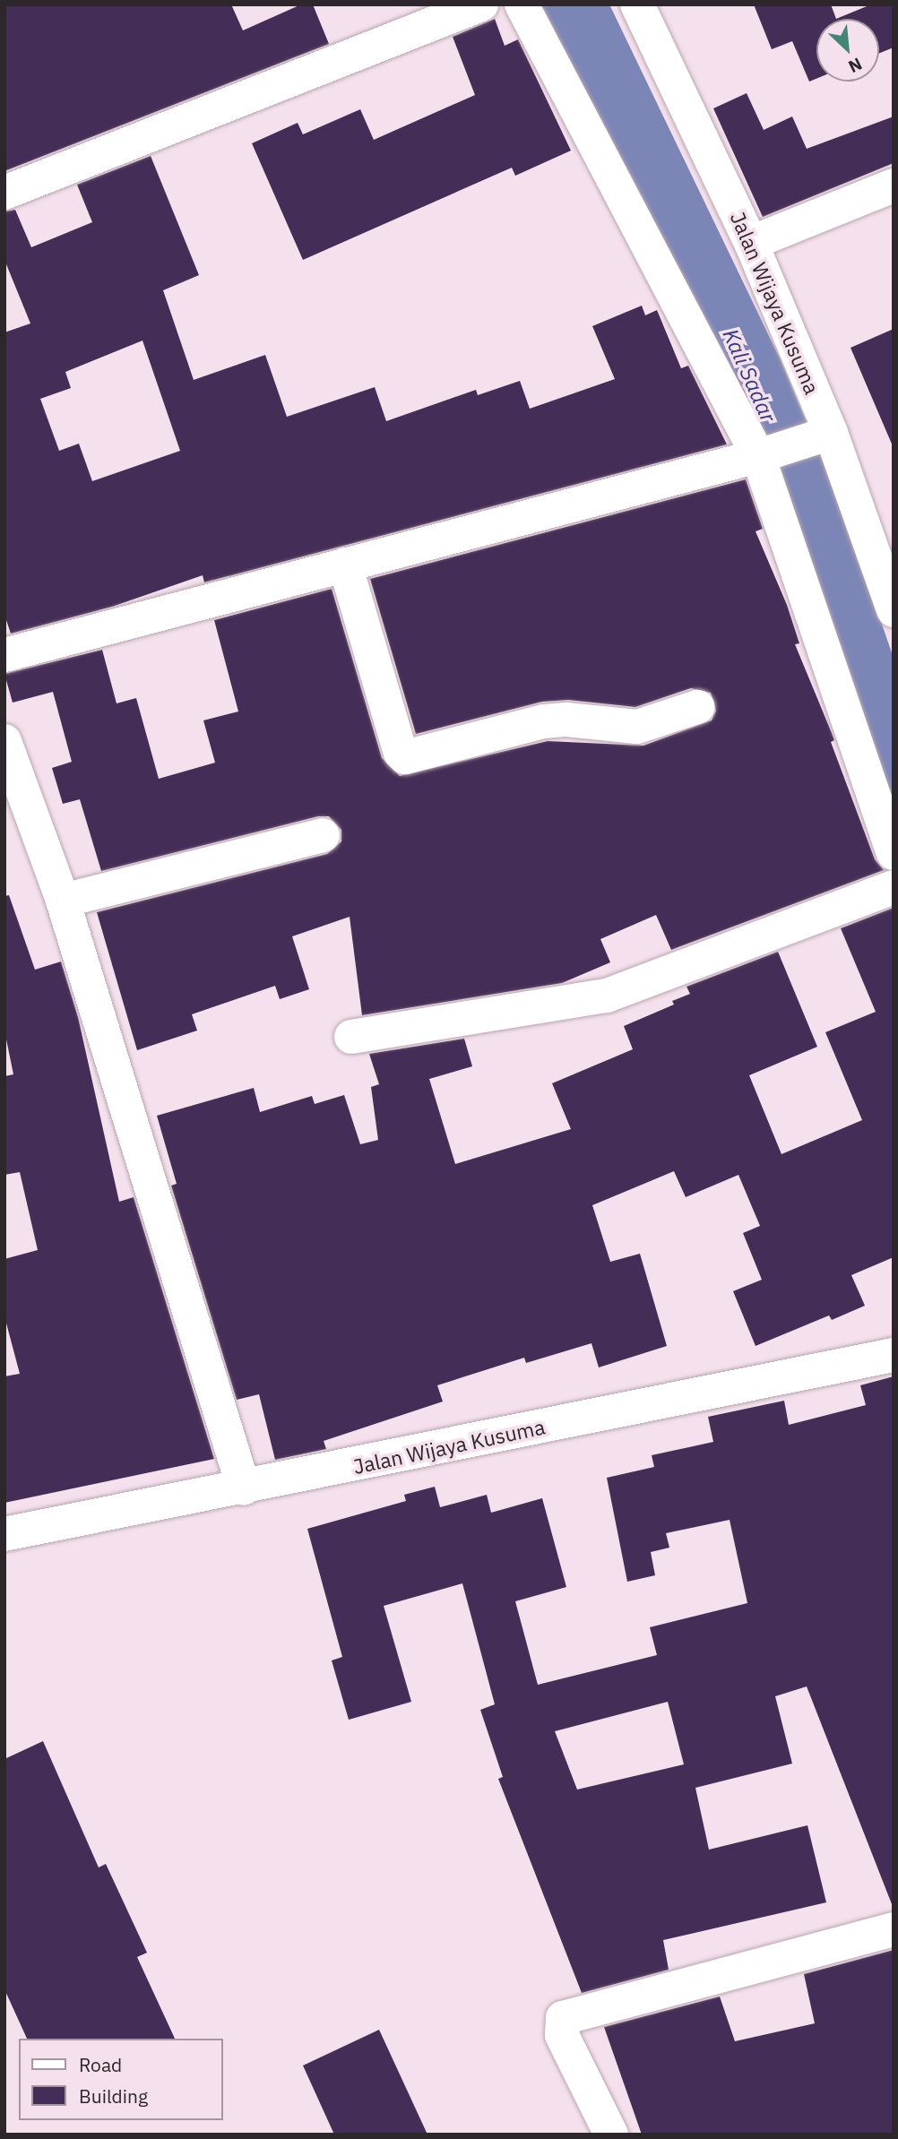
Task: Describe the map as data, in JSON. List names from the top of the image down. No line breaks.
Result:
{"streets":{"street":["Jalan Wijaya Kusuma"]},"water":["Kali Sadar"],"legend":["Road","Building"],"north":"bottom right"}
